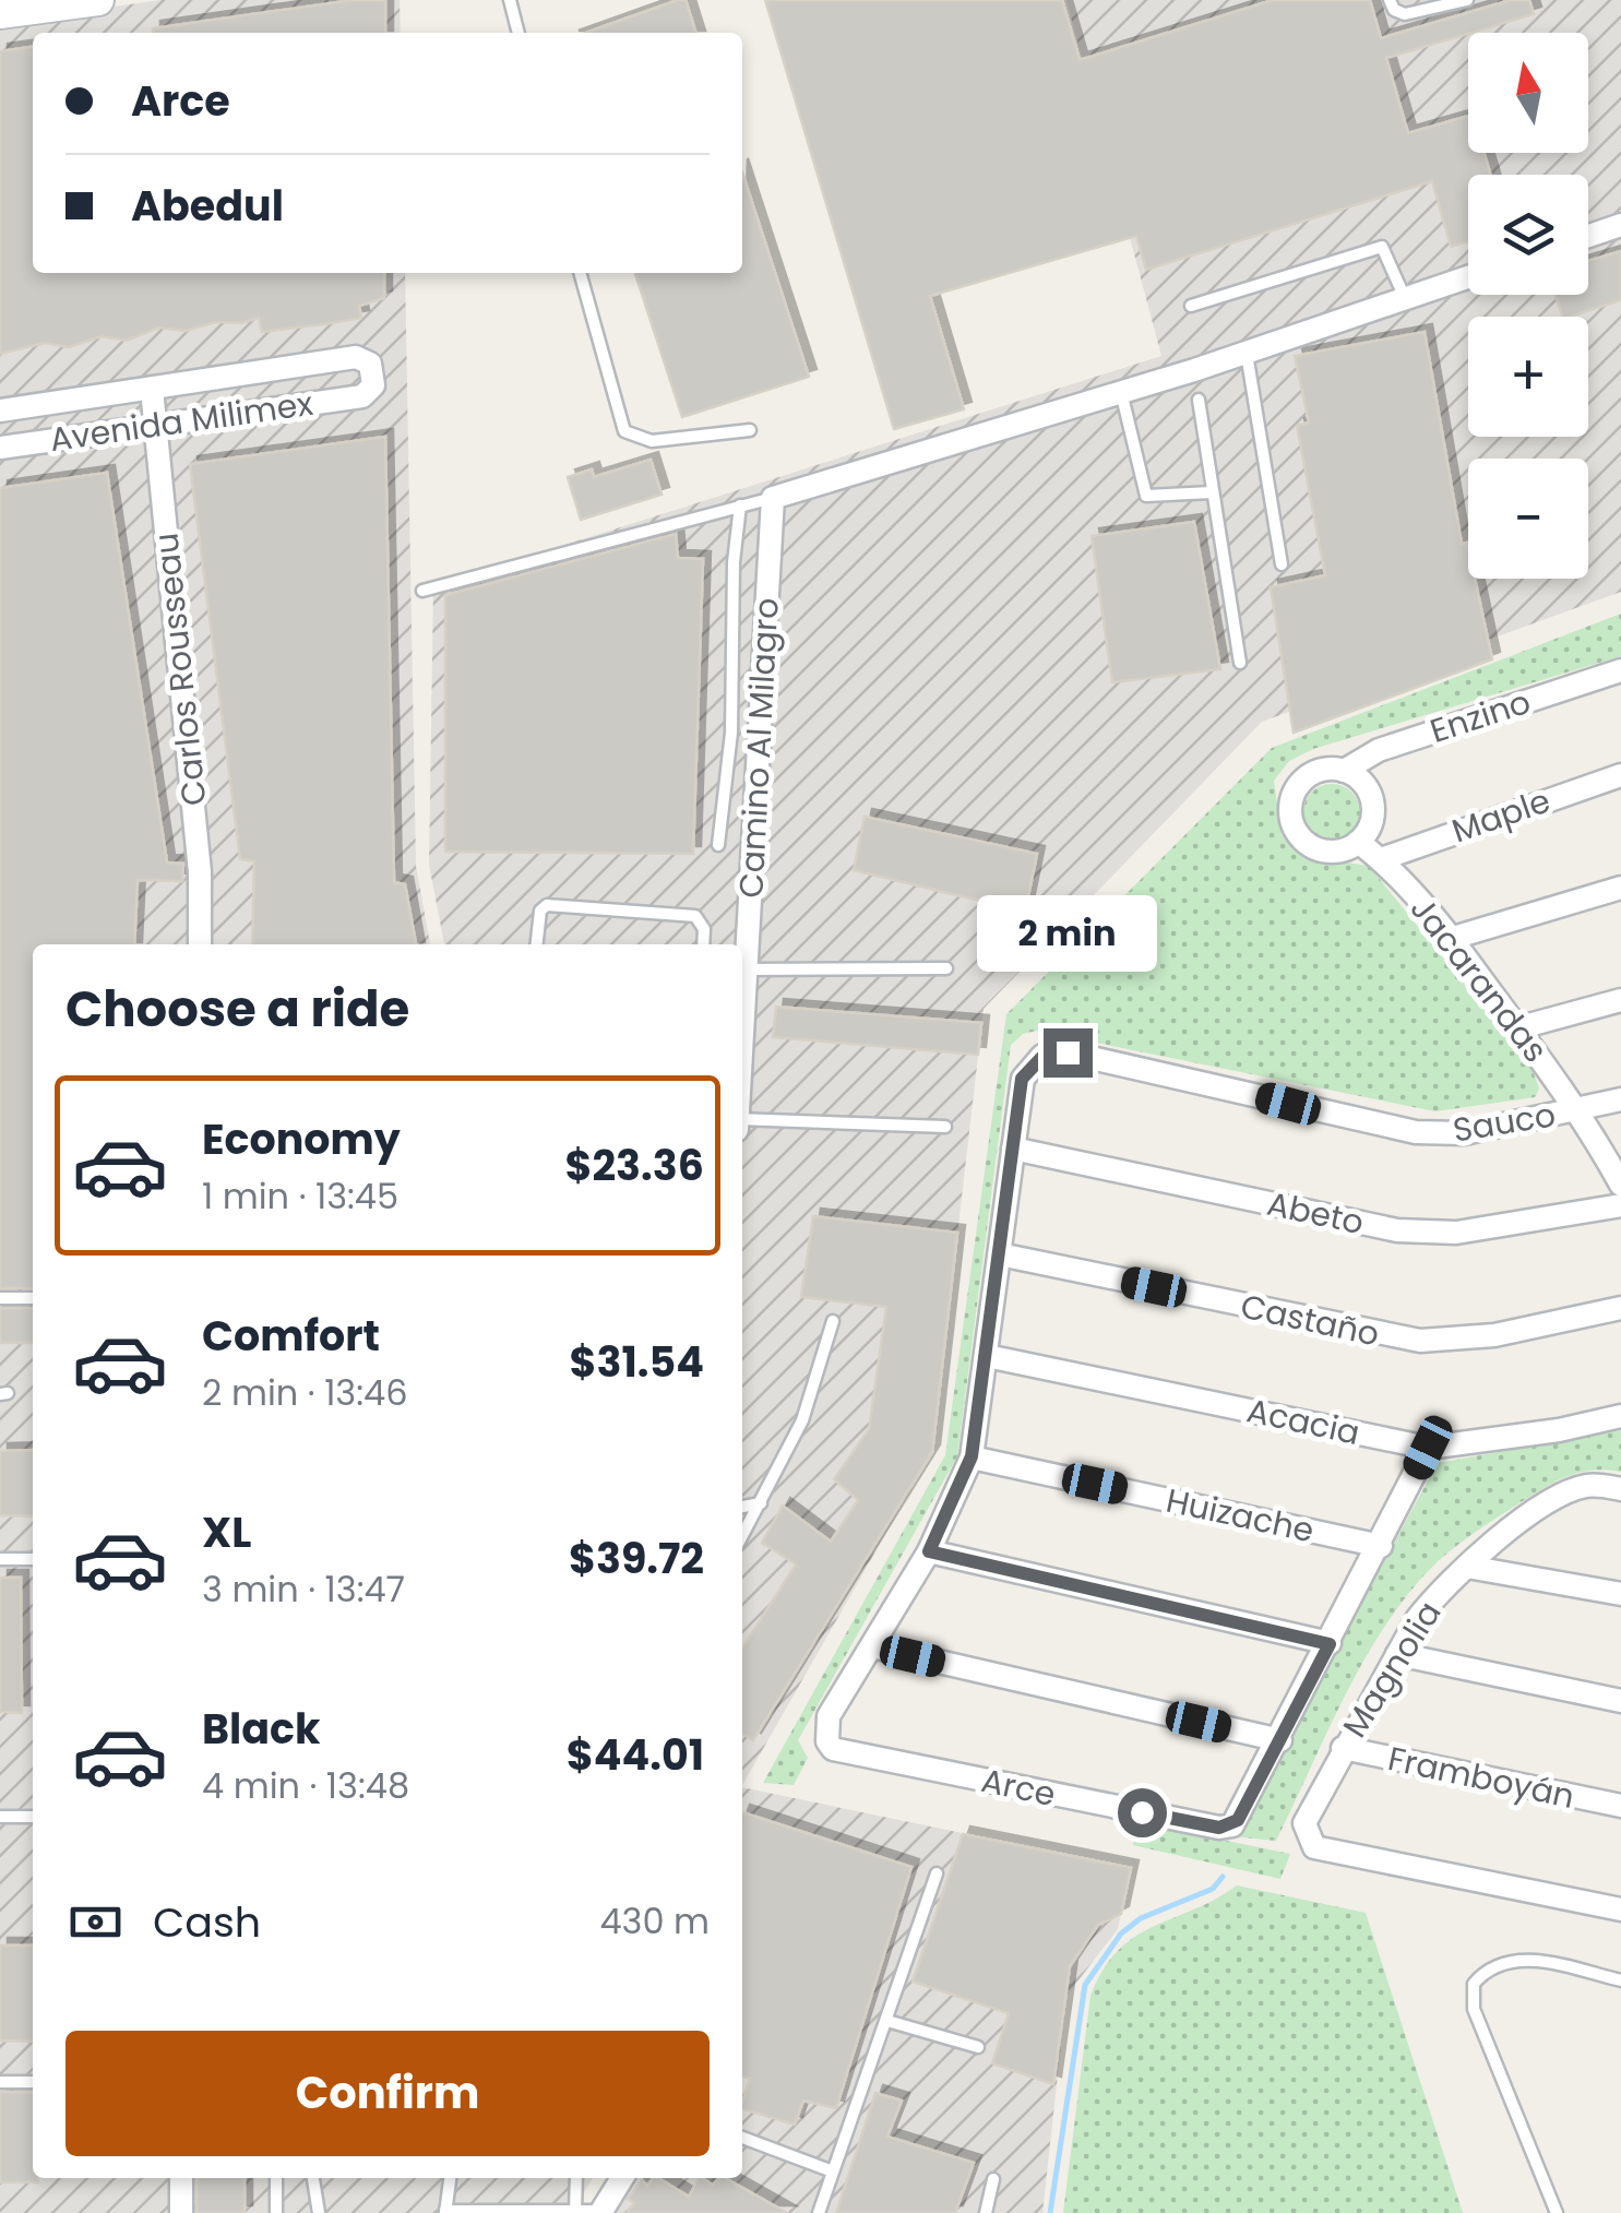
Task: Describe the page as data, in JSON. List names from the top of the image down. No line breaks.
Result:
{"streets":{"street":["Avenida Milimex","Carlos Rousseau","Enzino","Camino Al Milagro","Maple","Jacarandas","Sauco","Abeto","Castaño","Acacia","Huizache","Magnolia","Framboyán","Arce"]},"crossings":[["Avenida Milimex","Carlos Rousseau"],["Enzino","Jacarandas"],["Maple","Jacarandas"],["Jacarandas","Sauco"],["Sauco","Abeto"],["Magnolia","Framboyán"]],"north":"top","page":{"map_buttons":["+","−"],"banner":["Arce","Abedul"],"bubble":"2 min","heading":"Choose a ride","list":[{"name":"Economy","note":"1 min · 13:45","value":"$23.36"},{"name":"Comfort","note":"2 min · 13:46","value":"$31.54"},{"name":"XL","note":"3 min · 13:47","value":"$39.72"},{"name":"Black","note":"4 min · 13:48","value":"$44.01"}],"pay":["Cash","430 m"],"buttons":"Confirm"}}
